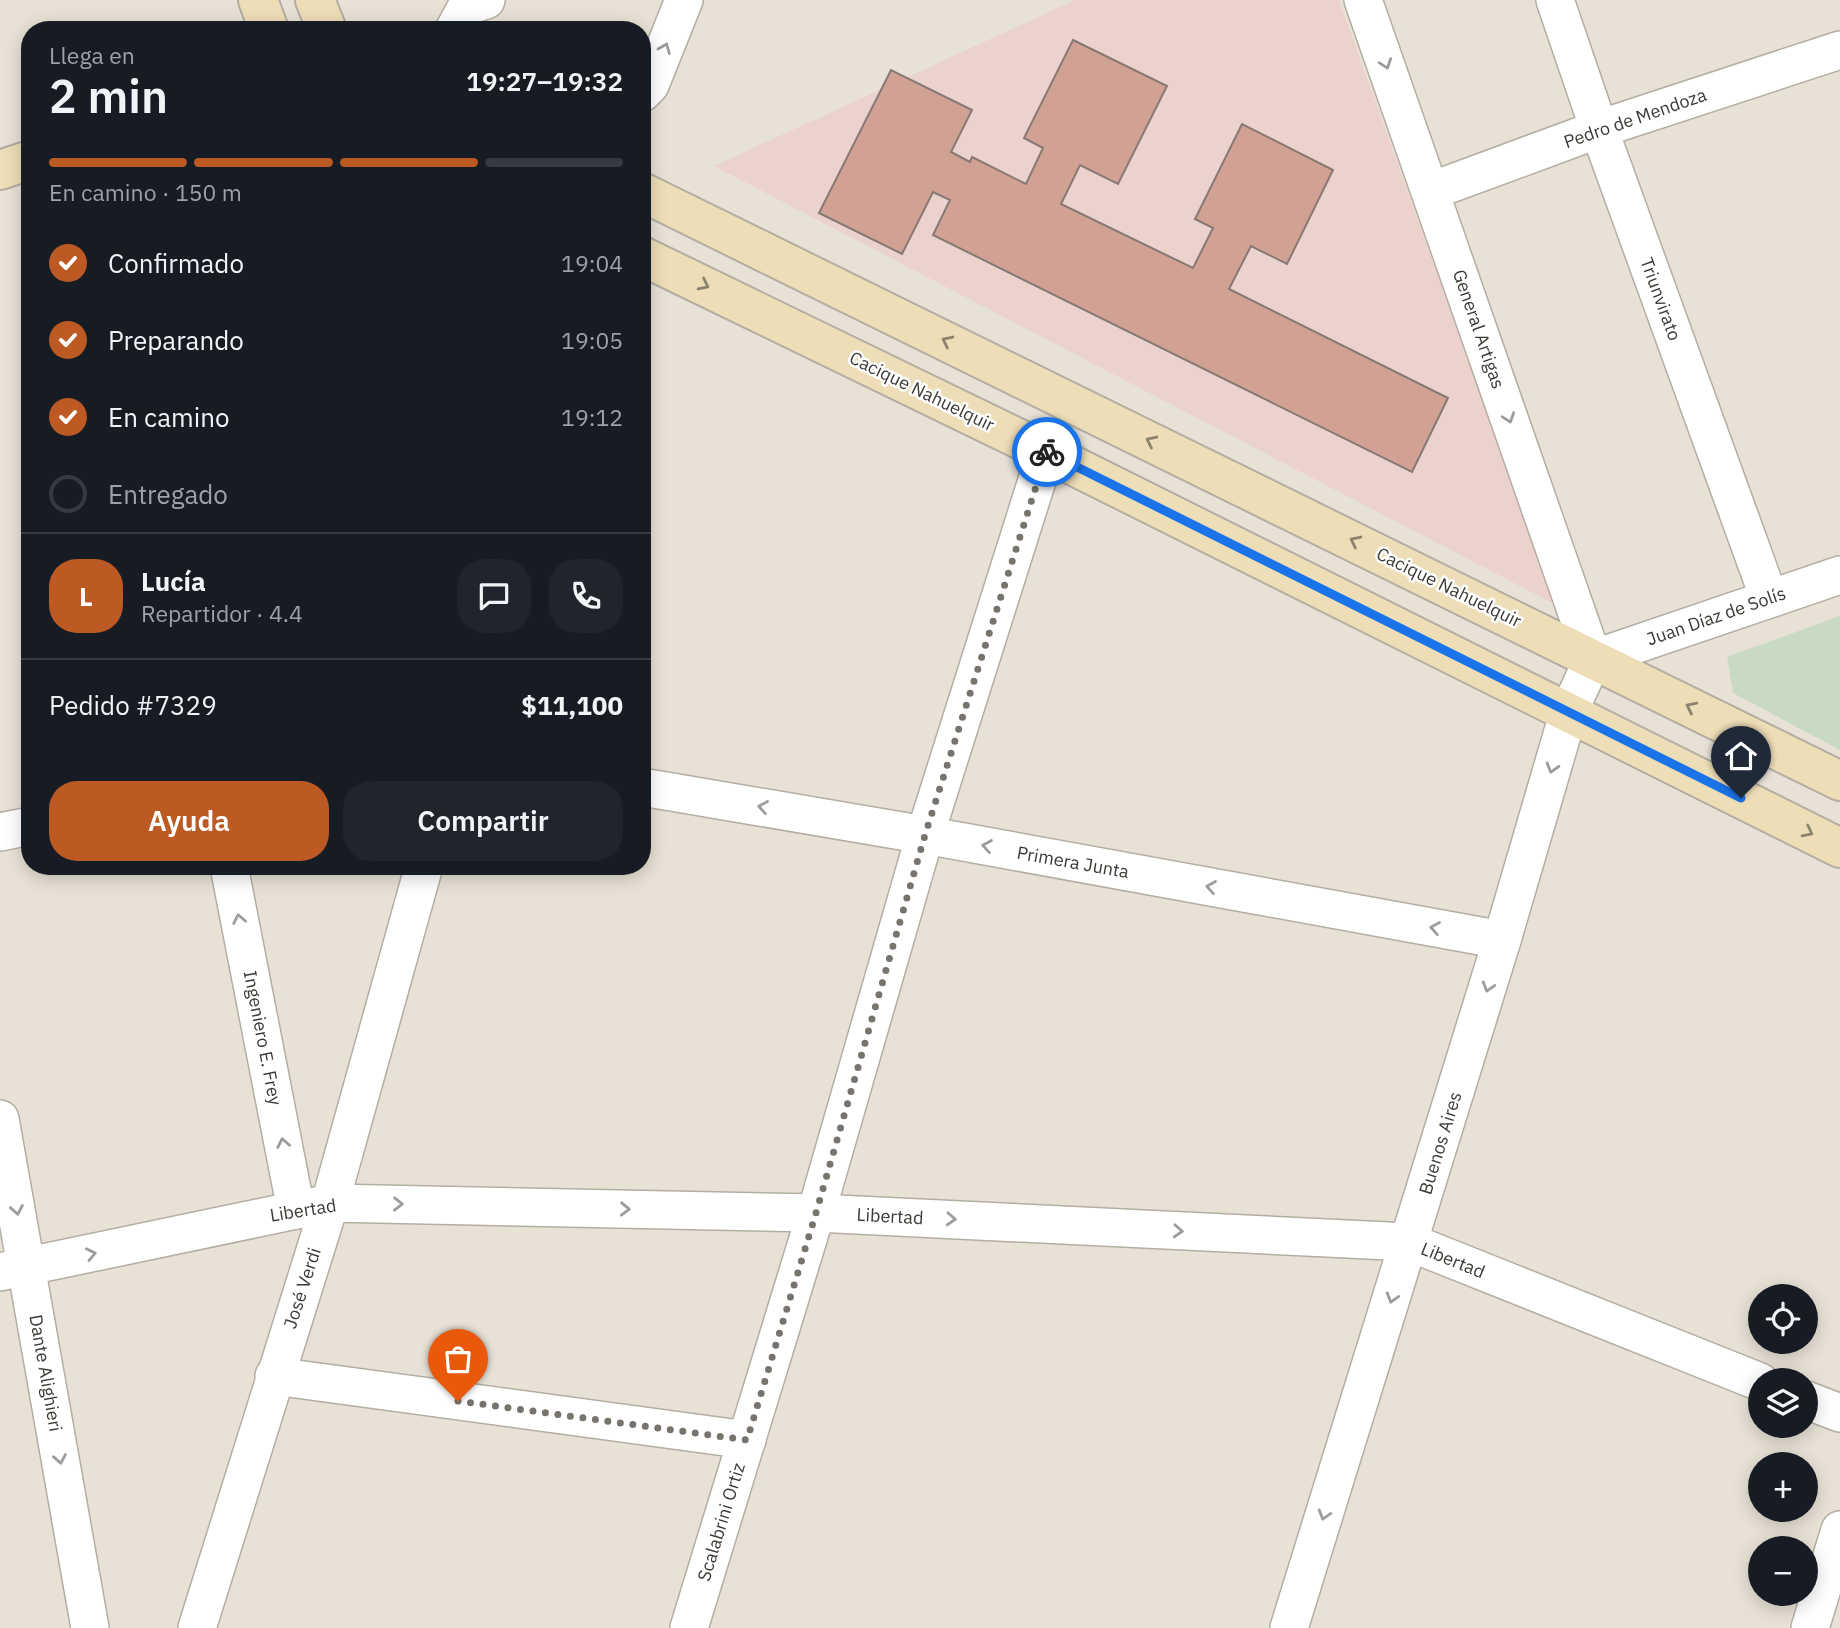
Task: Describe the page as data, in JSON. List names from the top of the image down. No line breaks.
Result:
{"streets":{"street":["Pedro de Mendoza","Triunvirato","General Artigas","Cacique Nahuelquir","Juan Díaz de Solís","Primera Junta","Ingeniero E. Frey","Buenos Aires","Libertad","José Verdi","Dante Alighieri","Scalabrini Ortiz"]},"crossings":[["Pedro de Mendoza","Triunvirato"],["Pedro de Mendoza","General Artigas"],["Triunvirato","Juan Díaz de Solís"],["General Artigas","Cacique Nahuelquir"],["General Artigas","Juan Díaz de Solís"],["General Artigas","Buenos Aires"],["Cacique Nahuelquir","Juan Díaz de Solís"],["Cacique Nahuelquir","Buenos Aires"],["Cacique Nahuelquir","Scalabrini Ortiz"],["Juan Díaz de Solís","Buenos Aires"],["Primera Junta","Buenos Aires"],["Primera Junta","Scalabrini Ortiz"],["Ingeniero E. Frey","Libertad"],["Ingeniero E. Frey","José Verdi"],["Buenos Aires","Libertad"],["Libertad","José Verdi"],["Libertad","Dante Alighieri"],["Libertad","Scalabrini Ortiz"]],"one_way":["General Artigas","Primera Junta","Ingeniero E. Frey","Buenos Aires","Dante Alighieri"],"page":{"heading":["2 min","Llega en","19:27–19:32"],"panel":["Lucía","Repartidor · 4.4","Pedido #7329","$11,100"],"bar":"En camino · 150 m","list":[["Confirmado","19:04"],["Preparando","19:05"],["En camino","19:12"],"Entregado"],"round":"L","buttons":["Ayuda","Compartir"],"map_buttons":["+","−"]}}
